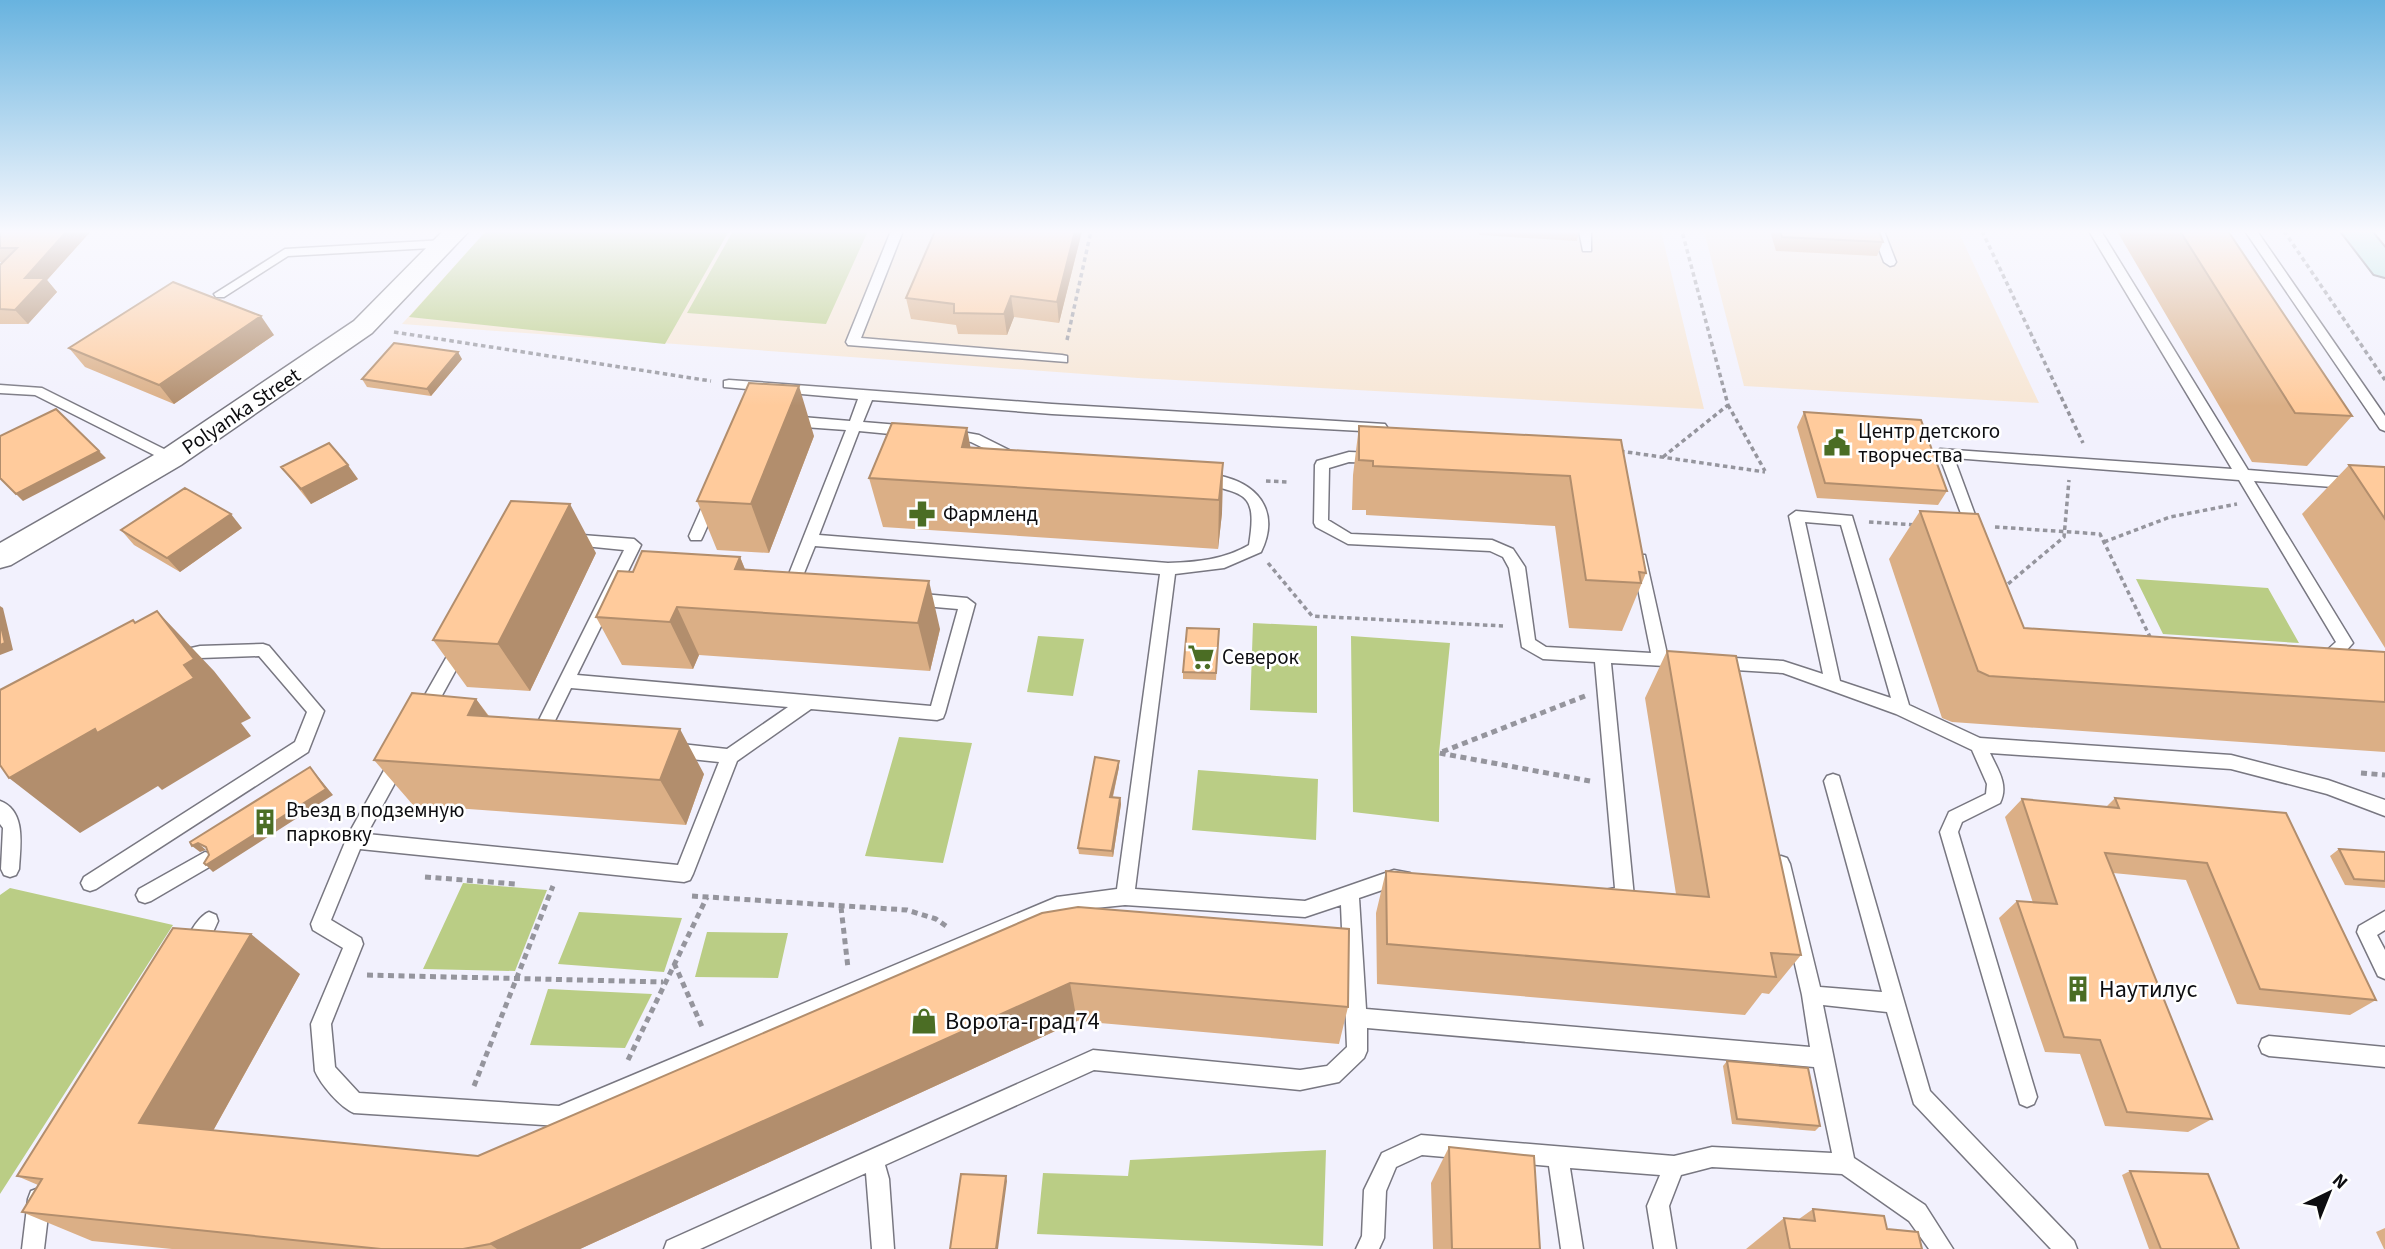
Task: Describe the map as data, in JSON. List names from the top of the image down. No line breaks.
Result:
{"streets":{"street":["Polyanka Street"]},"places":{"public building":["Центр детского творчества"],"pharmacy":["Фармленд"],"supermarket":["Северок"],"building":["Въезд в подземную парковку","Наутилус"],"shop":["Ворота-град74"]},"north":"top right"}
